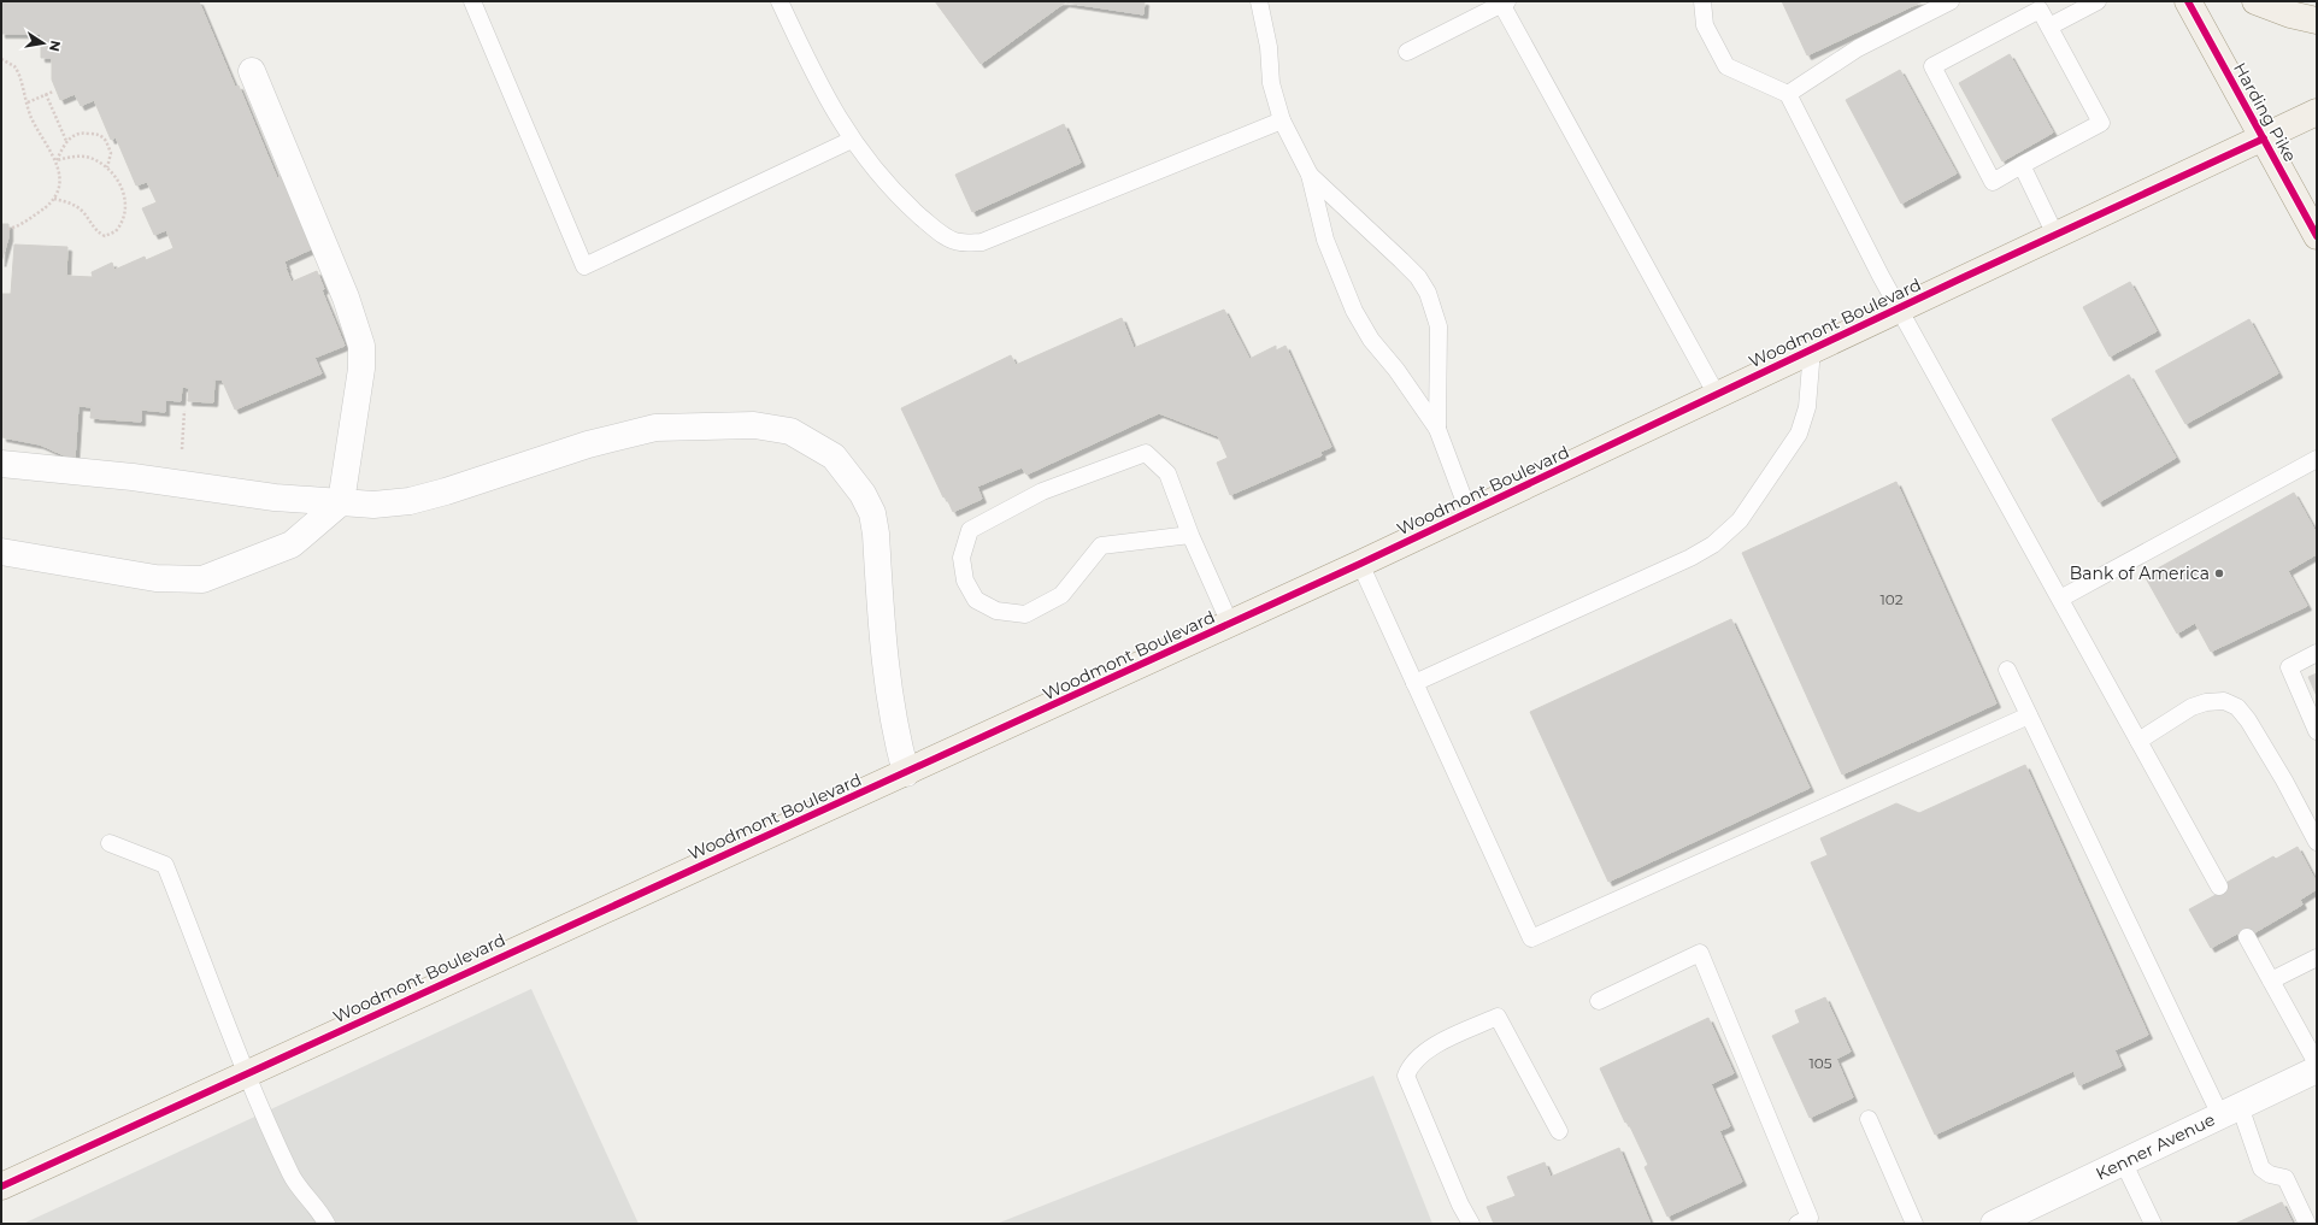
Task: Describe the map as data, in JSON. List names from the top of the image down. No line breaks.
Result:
{"streets":{"main road":["Harding Pike","Woodmont Boulevard"],"street":["Kenner Avenue"]},"crossings":[["Harding Pike","Woodmont Boulevard"]],"places":["Bank of America"],"house_numbers":["102","105"],"north":"right"}
